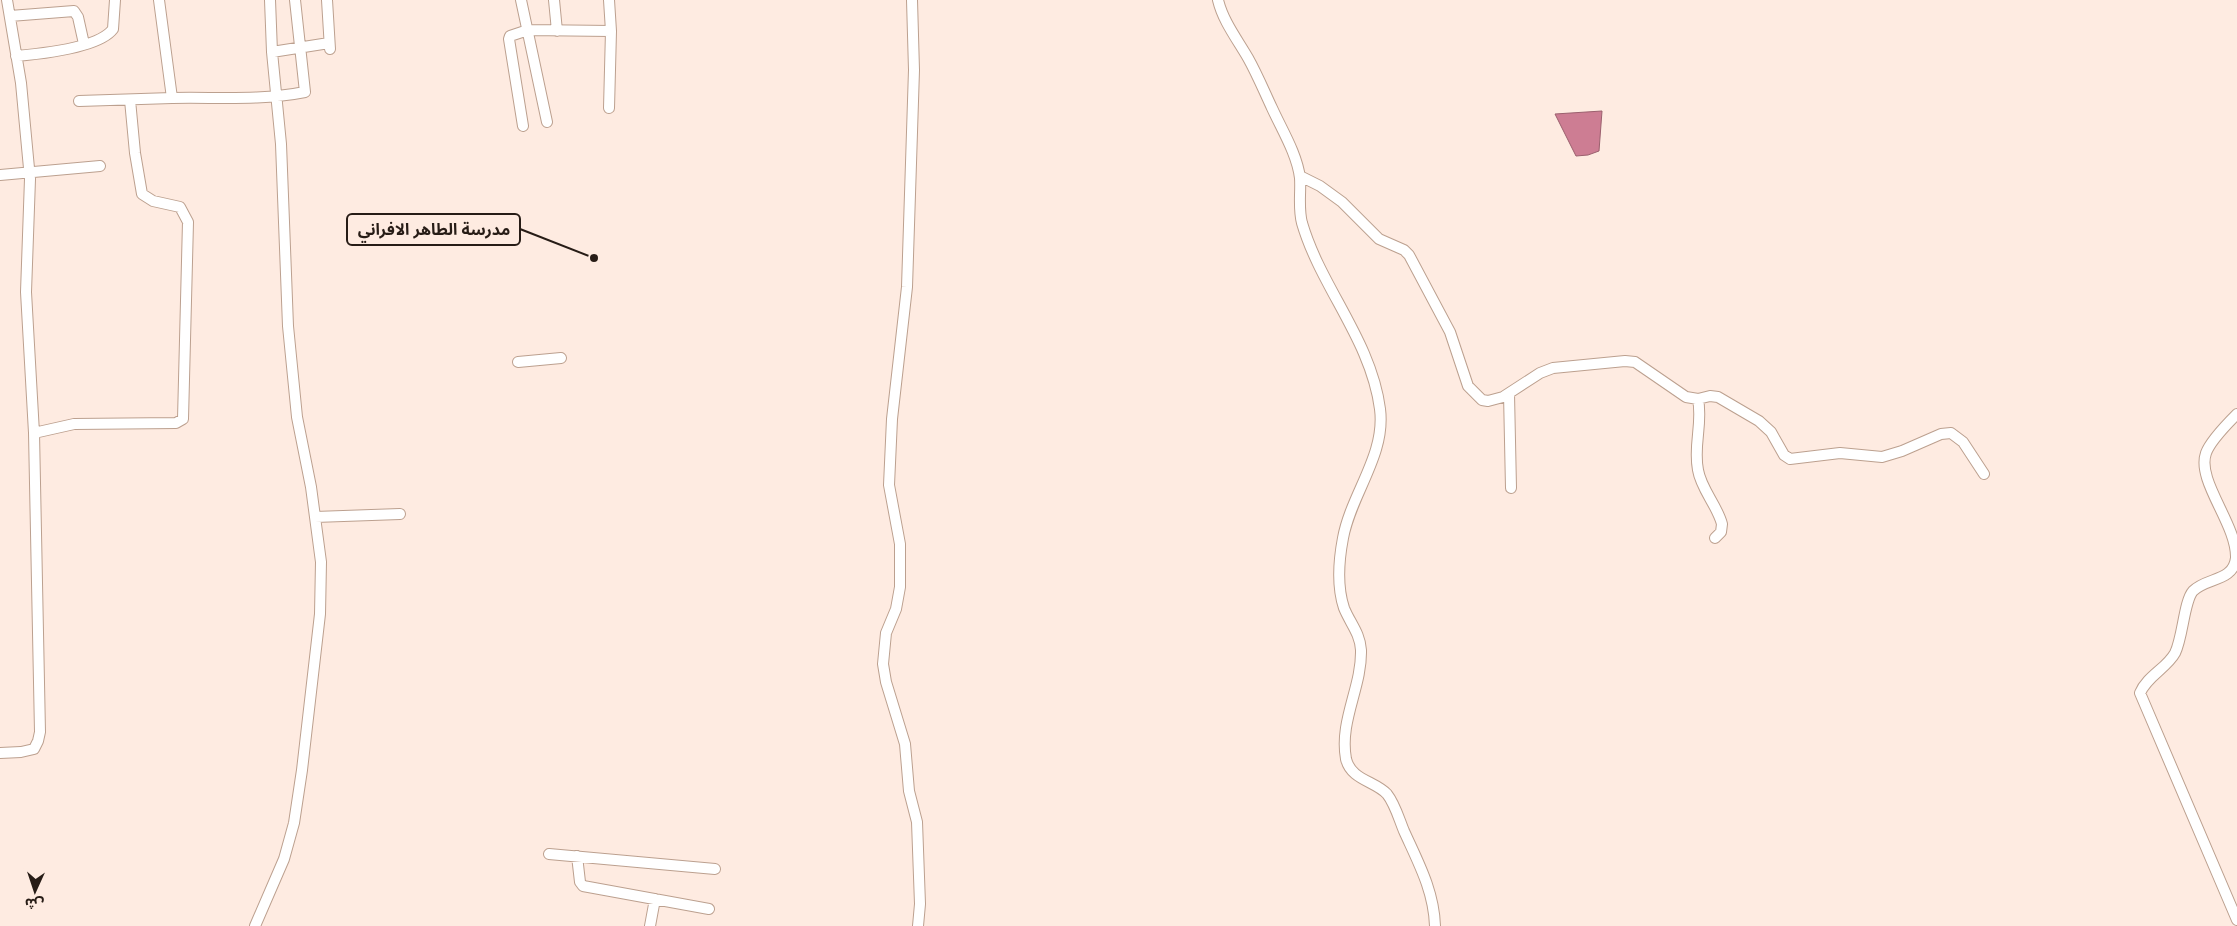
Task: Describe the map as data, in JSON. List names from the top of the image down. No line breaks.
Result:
{"places":["مدرسة الطاهر الافراني"],"north":"bottom"}
